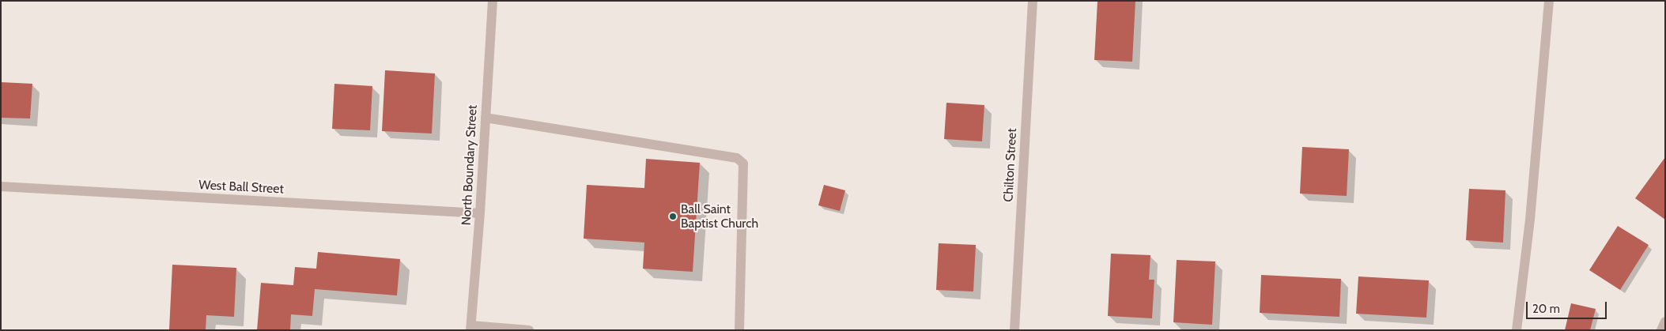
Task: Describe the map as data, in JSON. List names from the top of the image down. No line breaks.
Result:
{"streets":{"street":["North Boundary Street","Chilton Street","West Ball Street"]},"crossings":[["North Boundary Street","West Ball Street"]],"places":["Ball Saint Baptist Church"],"scale_bar":"20 m"}
